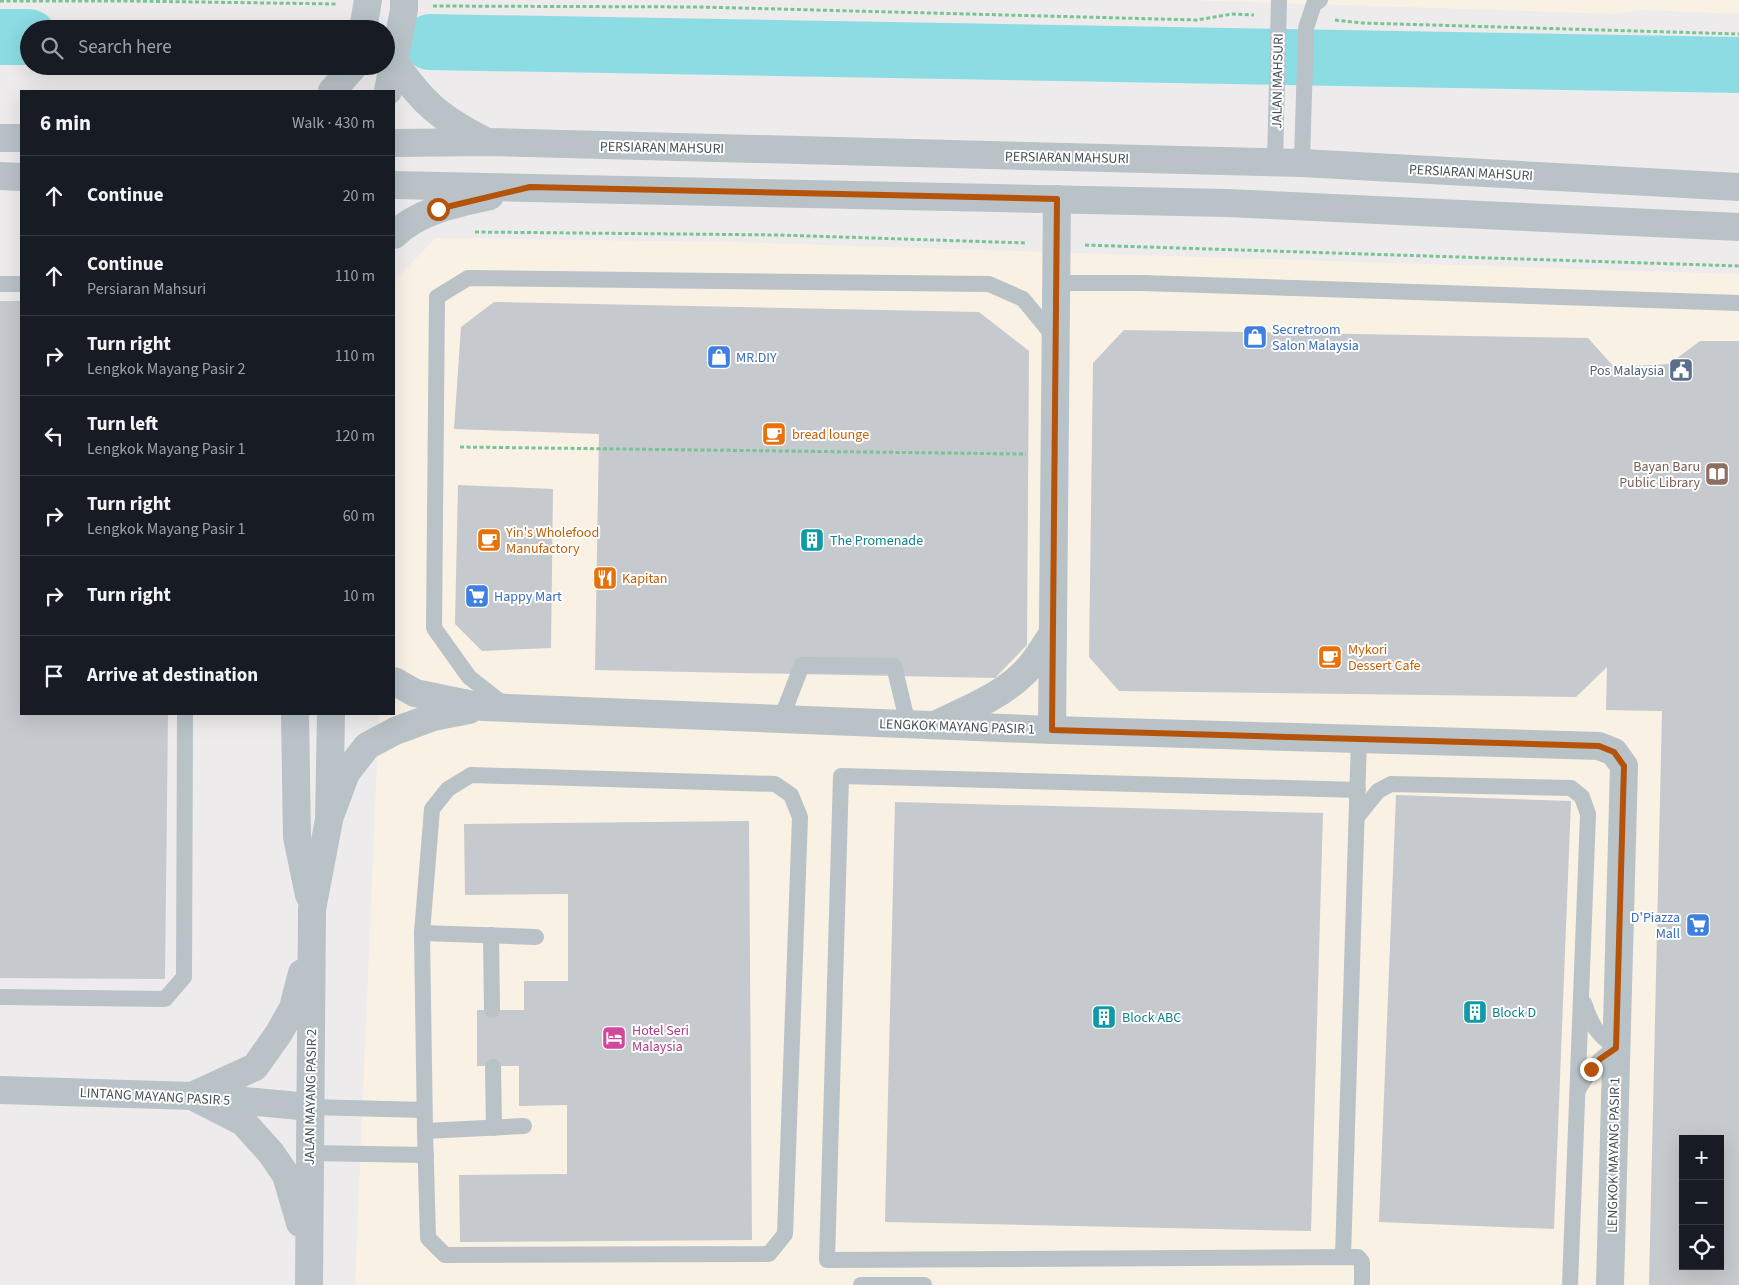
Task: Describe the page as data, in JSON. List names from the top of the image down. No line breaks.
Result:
{"streets":{"street":["PERSIARAN MAHSURI","LENGKOK MAYANG PASIR 1","LINTANG MAYANG PASIR 5","JALAN MAYANG PASIR 2"],"lane":["JALAN MAHSURI"]},"crossings":[["JALAN MAHSURI","PERSIARAN MAHSURI"],["LENGKOK MAYANG PASIR 1","JALAN MAYANG PASIR 2"],["LINTANG MAYANG PASIR 5","JALAN MAYANG PASIR 2"]],"places":{"shop":["Secretroom Salon Malaysia","MR.DIY"],"public building":["Pos Malaysia"],"cafe":["bread lounge","Yin's Wholefood Manufactory","Mykori Dessert Cafe"],"library":["Bayan Baru Public Library"],"building":["The Promenade","Block D","Block ABC"],"restaurant":["Kapitan"],"supermarket":["Happy Mart","D'Piazza Mall"],"hotel":["Hotel Seri Malaysia"]},"page":{"search":"Search here","heading":["6 min","Walk · 430 m"],"list":[["Continue","20 m"],["Continue","Persiaran Mahsuri","110 m"],["Turn right","Lengkok Mayang Pasir 2","110 m"],["Turn left","Lengkok Mayang Pasir 1","120 m"],["Turn right","Lengkok Mayang Pasir 1","60 m"],["Turn right","10 m"],"Arrive at destination"],"map_buttons":["+","−"]}}
